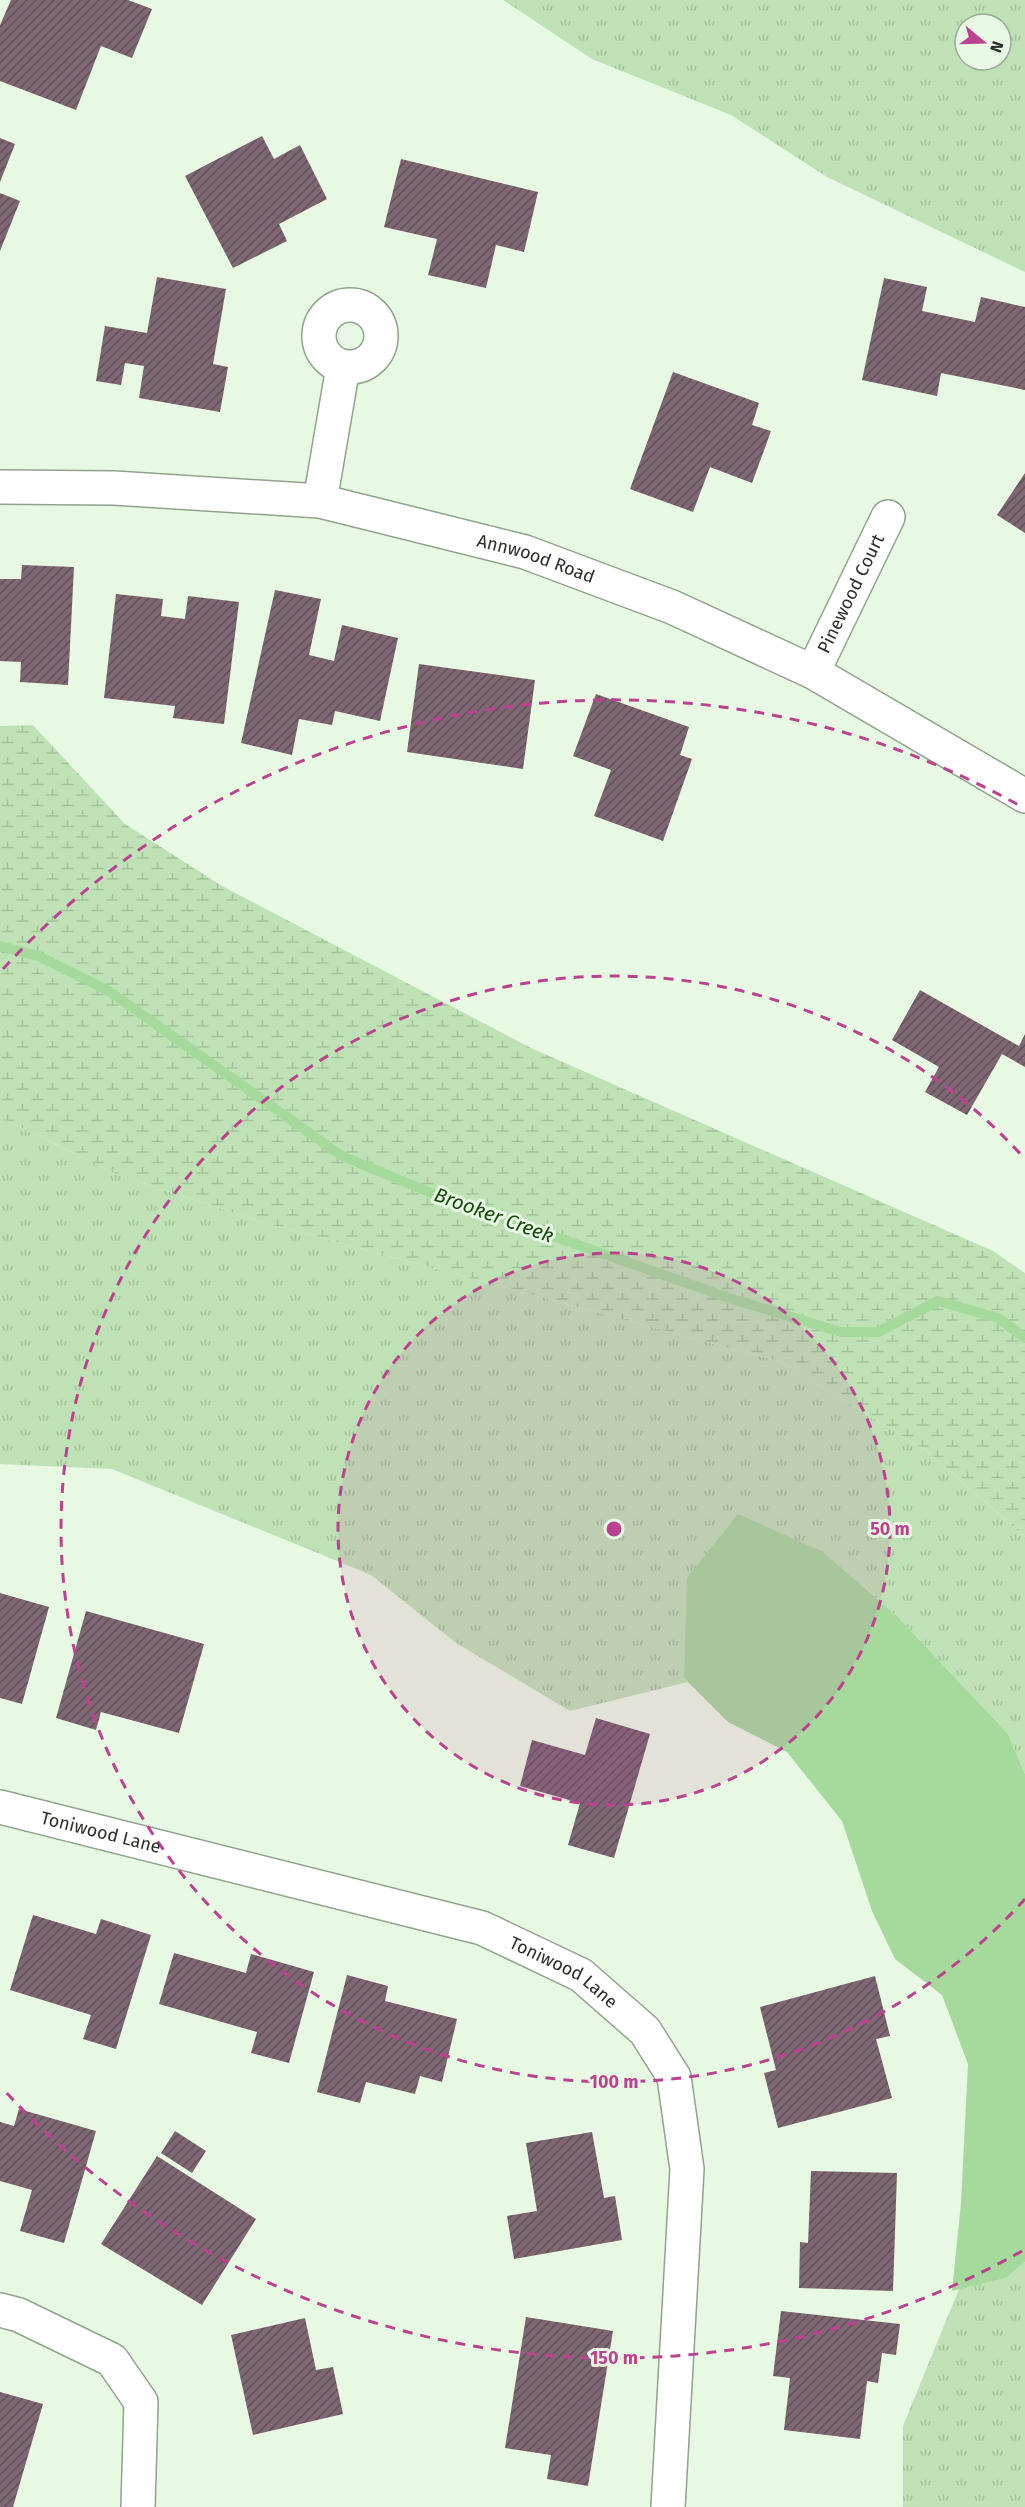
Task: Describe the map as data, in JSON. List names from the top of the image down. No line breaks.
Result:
{"streets":{"street":["Annwood Road","Pinewood Court","Toniwood Lane"]},"crossings":[["Annwood Road","Pinewood Court"]],"water":["Brooker Creek"],"north":"right","rings":["50 m","100 m","150 m"]}
